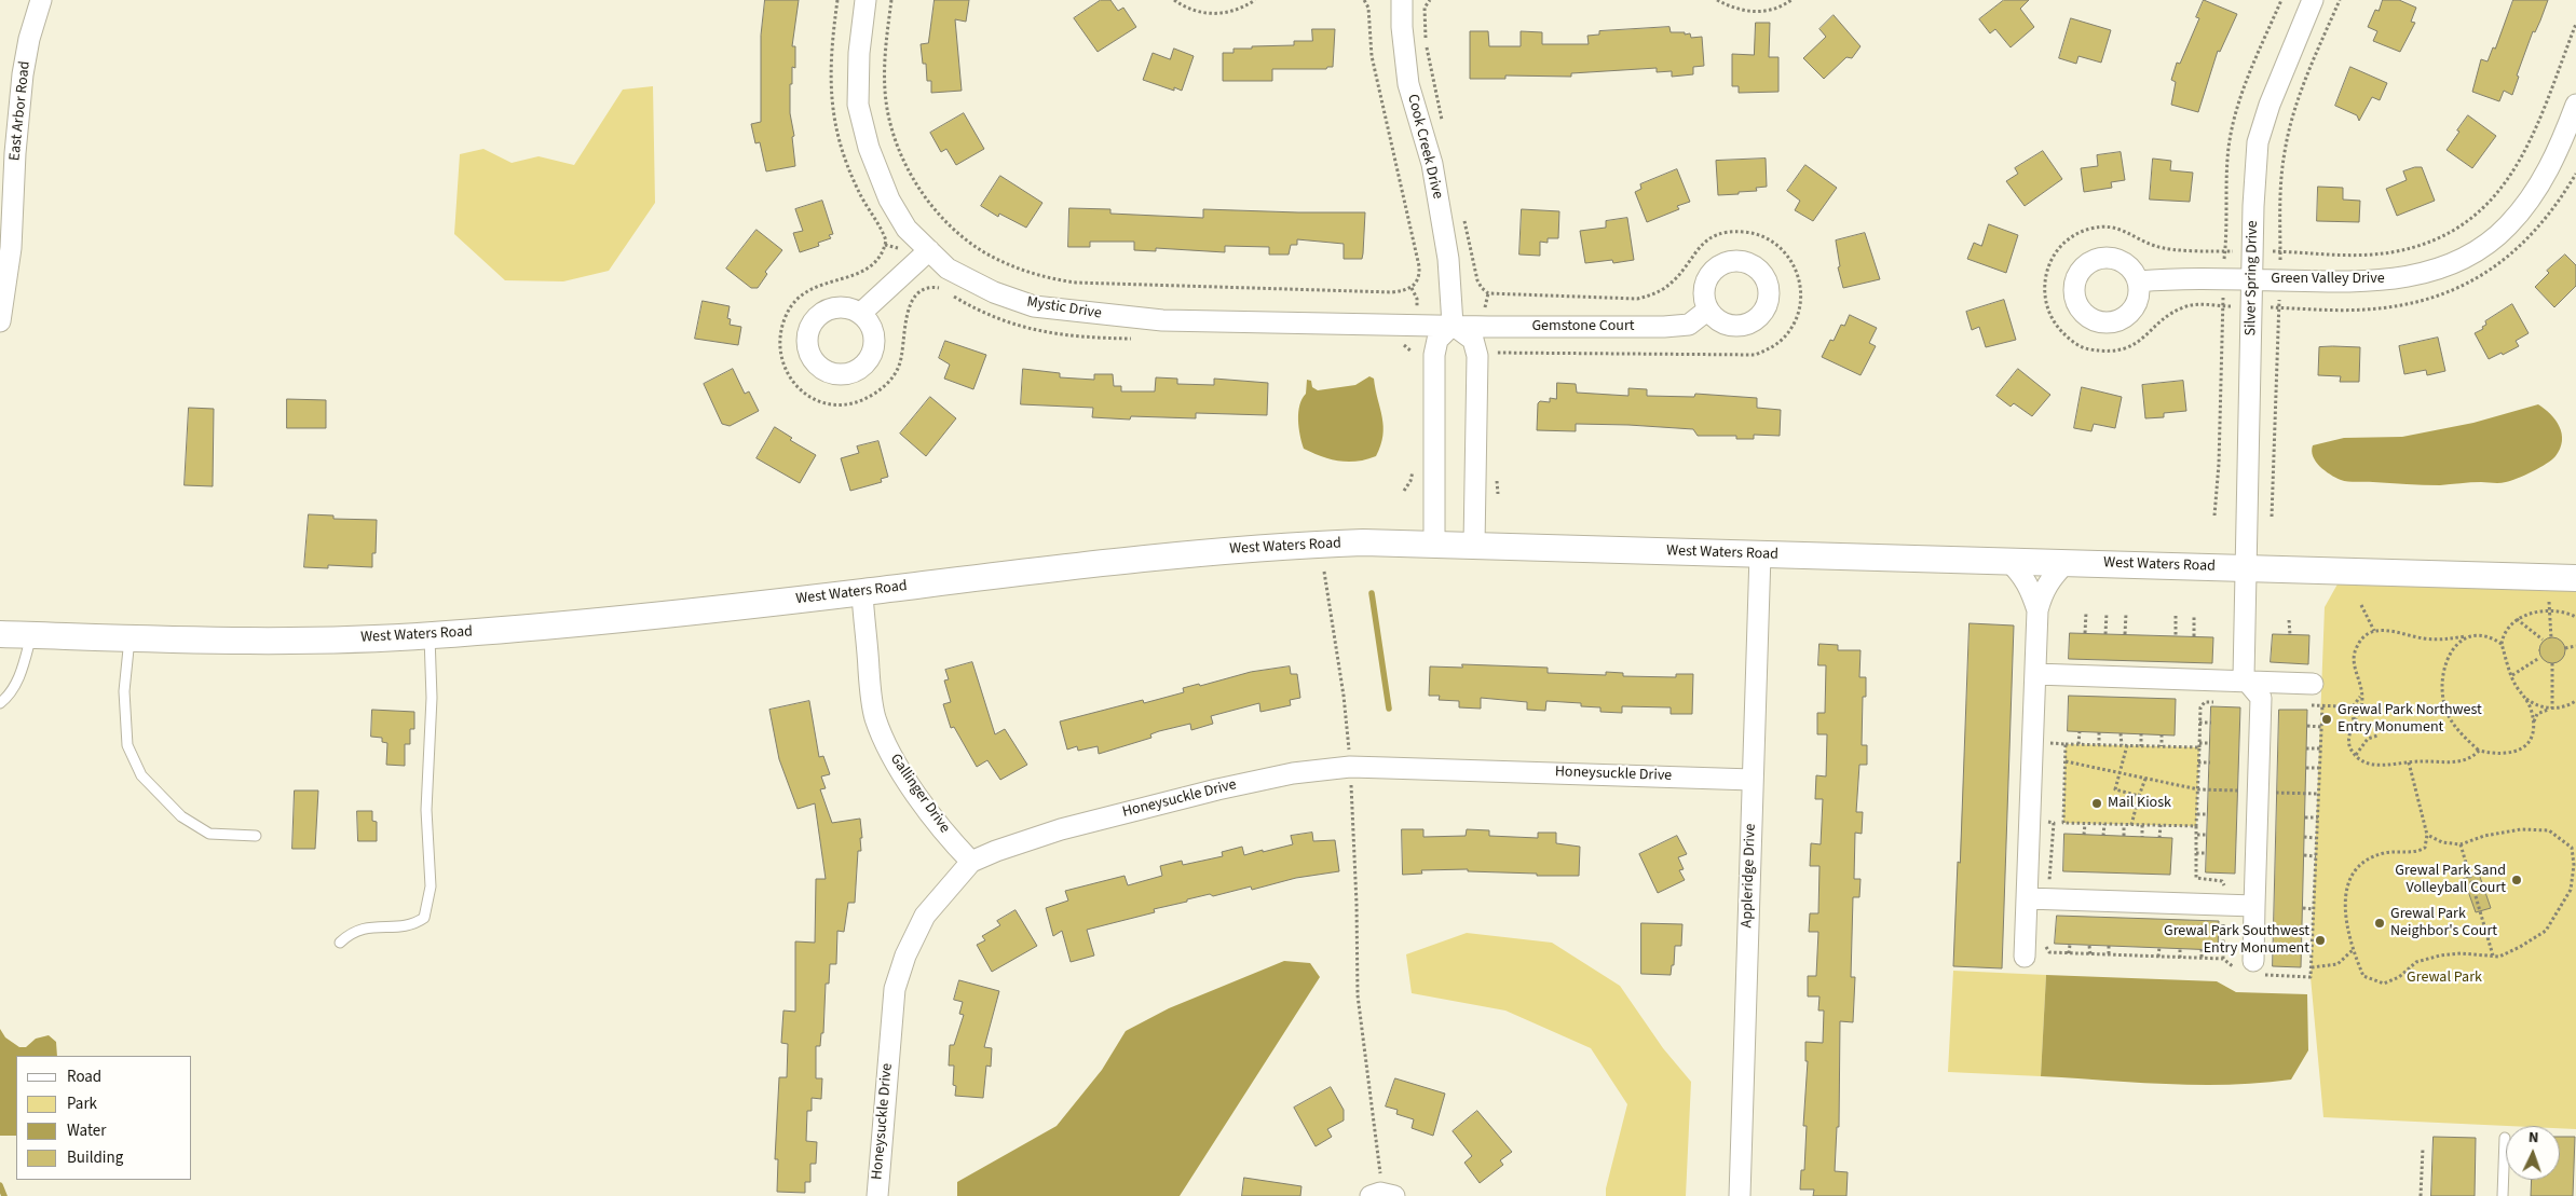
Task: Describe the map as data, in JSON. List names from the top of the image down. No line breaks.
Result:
{"streets":{"street":["East Arbor Road","Cook Creek Drive","Silver Spring Drive","Green Valley Drive","Mystic Drive","Gemstone Court","West Waters Road","Honeysuckle Drive","Gallinger Drive","Appleridge Drive"]},"crossings":[["Cook Creek Drive","Mystic Drive"],["Cook Creek Drive","Gemstone Court"],["Silver Spring Drive","Green Valley Drive"],["Silver Spring Drive","West Waters Road"],["Mystic Drive","Gemstone Court"],["West Waters Road","Gallinger Drive"],["West Waters Road","Appleridge Drive"],["Honeysuckle Drive","Gallinger Drive"],["Honeysuckle Drive","Appleridge Drive"]],"parks":["Grewal Park"],"places":["Grewal Park Northwest Entry Monument","Mail Kiosk","Grewal Park Sand Volleyball Court","Grewal Park Neighbor's Court","Grewal Park Southwest Entry Monument"],"legend":["Road","Park","Water","Building"],"north":"top"}
